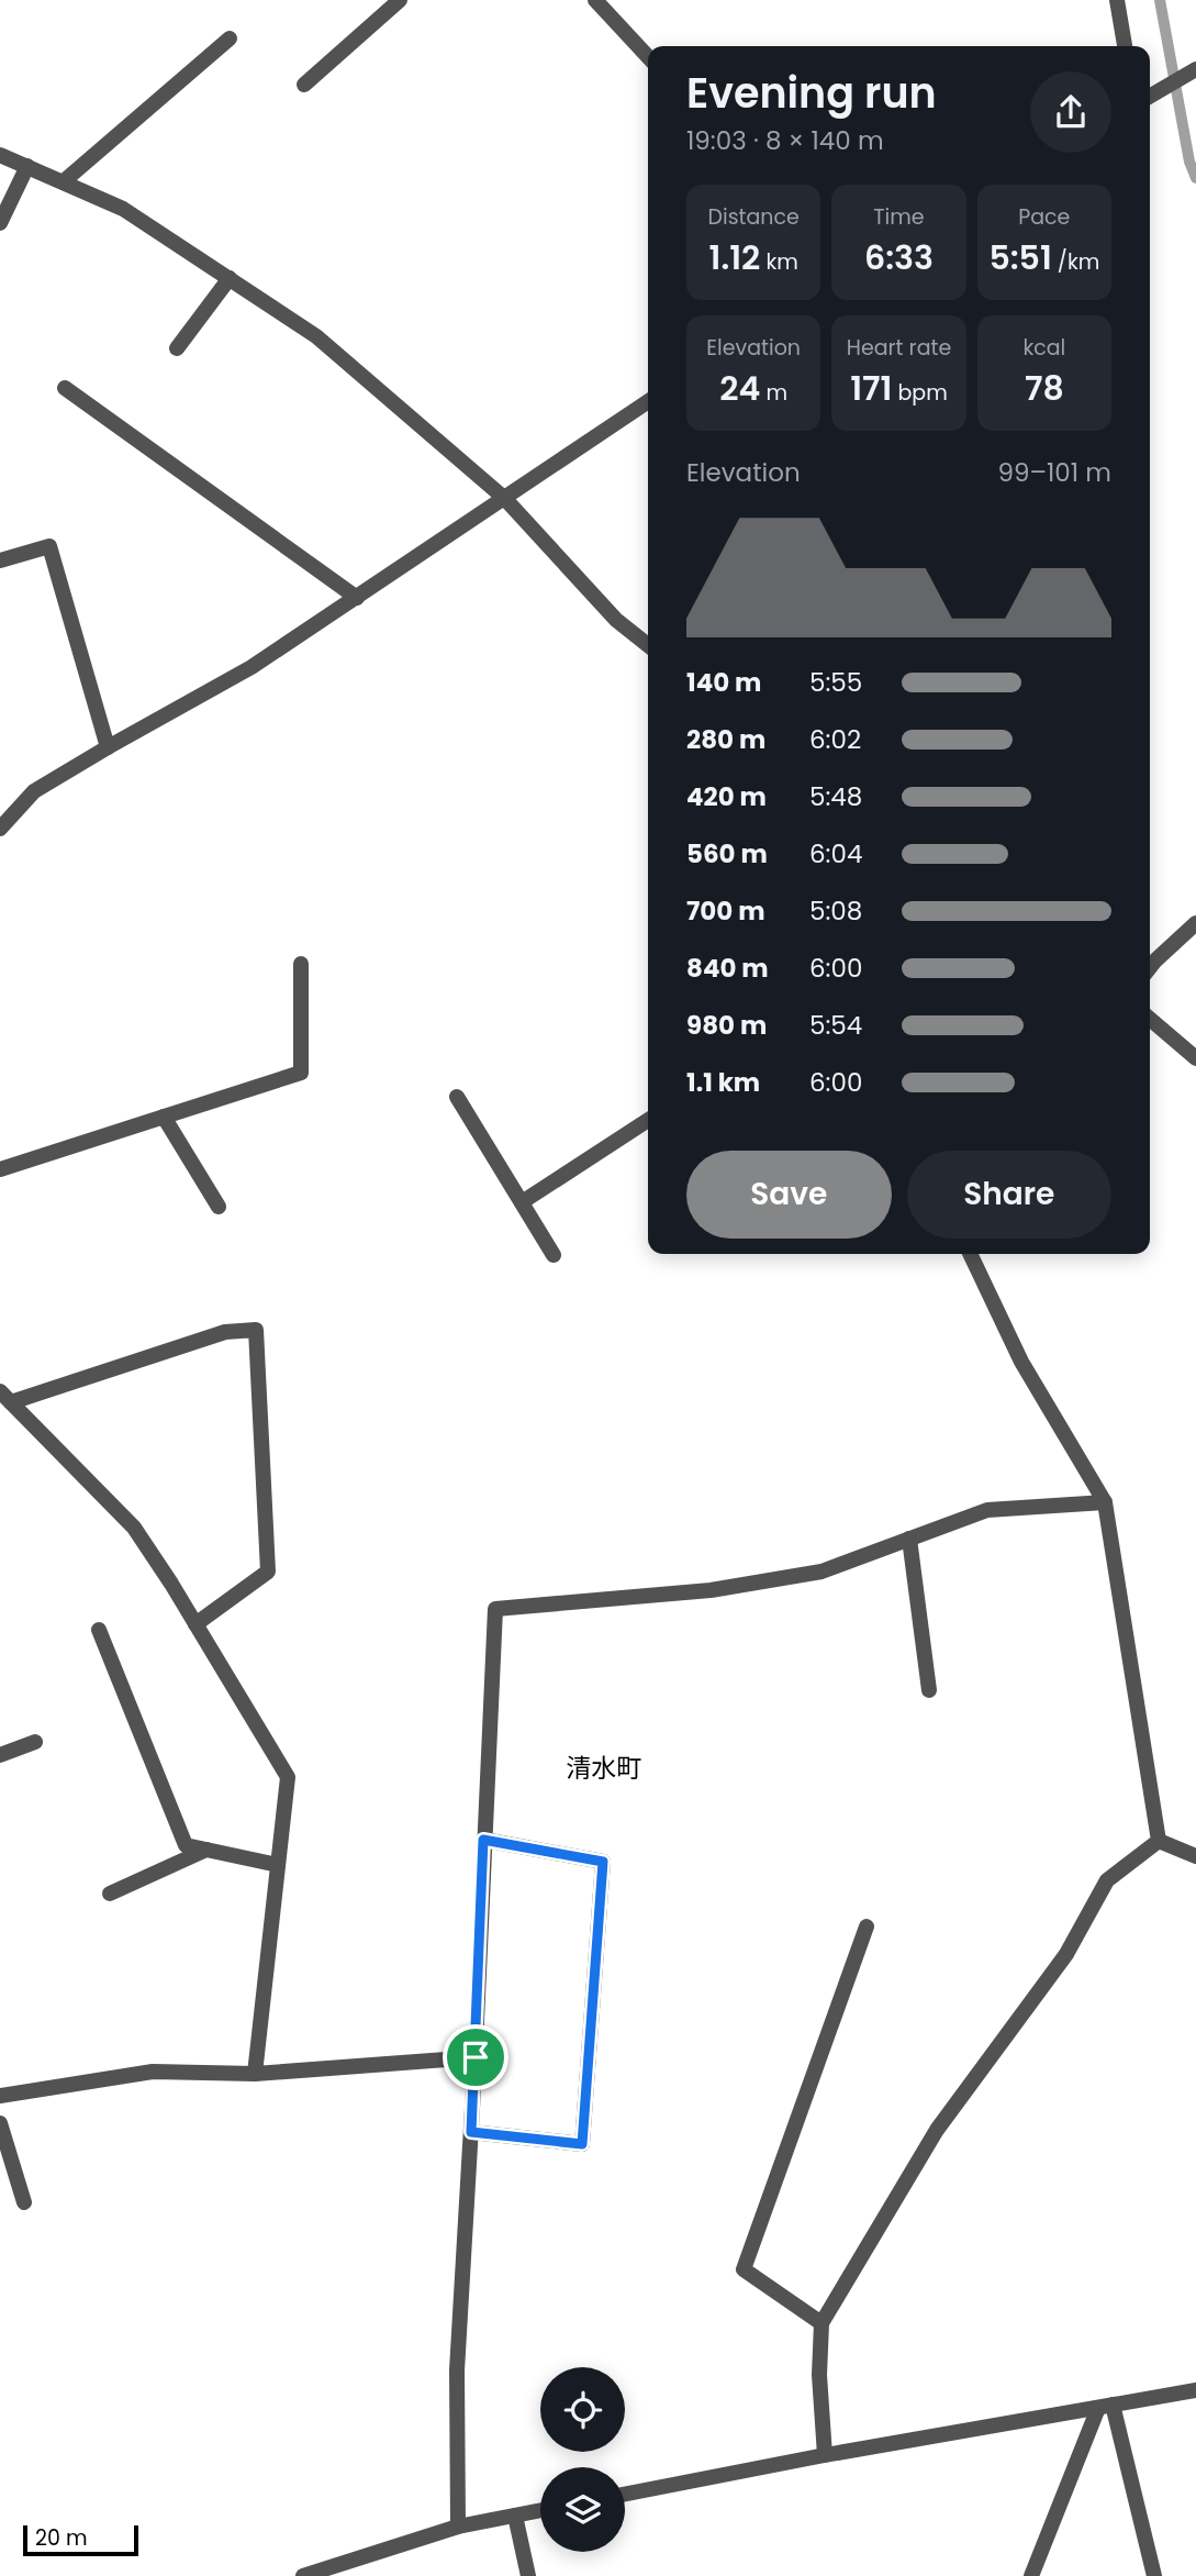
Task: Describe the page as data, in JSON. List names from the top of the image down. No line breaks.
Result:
{"districts":["清水町"],"scale_bar":"20 m","page":{"heading":["Evening run","19:03 · 8 × 140 m"],"stats":[["Distance","1.12 km"],["Time","6:33"],["Pace","5:51 /km"],["Elevation","24 m"],["Heart rate","171 bpm"],["kcal","78"]],"chart":["Elevation","99–101 m"],"list":[{"name":"140 m","note":"5:55"},{"name":"280 m","note":"6:02"},{"name":"420 m","note":"5:48"},{"name":"560 m","note":"6:04"},{"name":"700 m","note":"5:08"},{"name":"840 m","note":"6:00"},{"name":"980 m","note":"5:54"},{"name":"1.1 km","note":"6:00"}],"buttons":["Save","Share"],"scale":"20 m"}}
